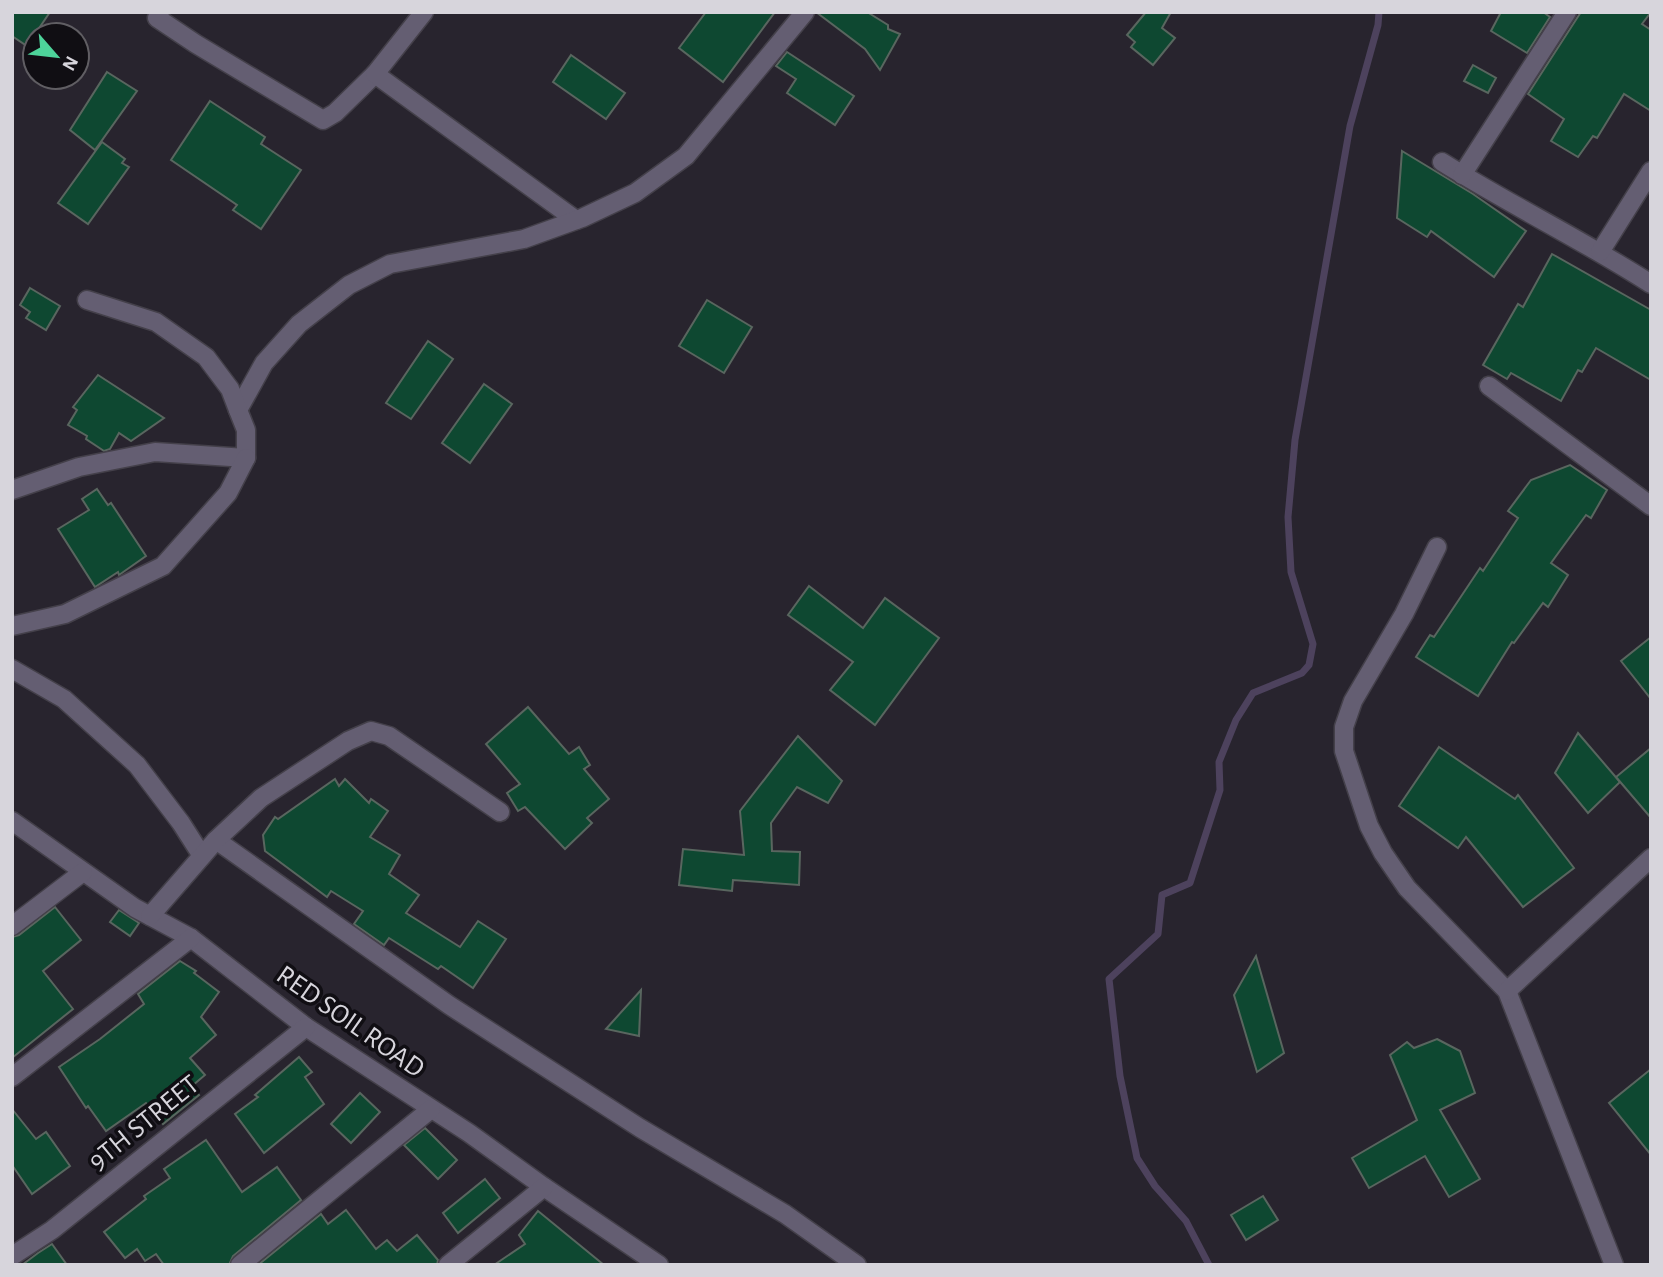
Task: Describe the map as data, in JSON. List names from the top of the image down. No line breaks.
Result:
{"streets":{"street":["RED SOIL ROAD","9TH STREET"]},"crossings":[["RED SOIL ROAD","9TH STREET"]],"north":"bottom right"}
